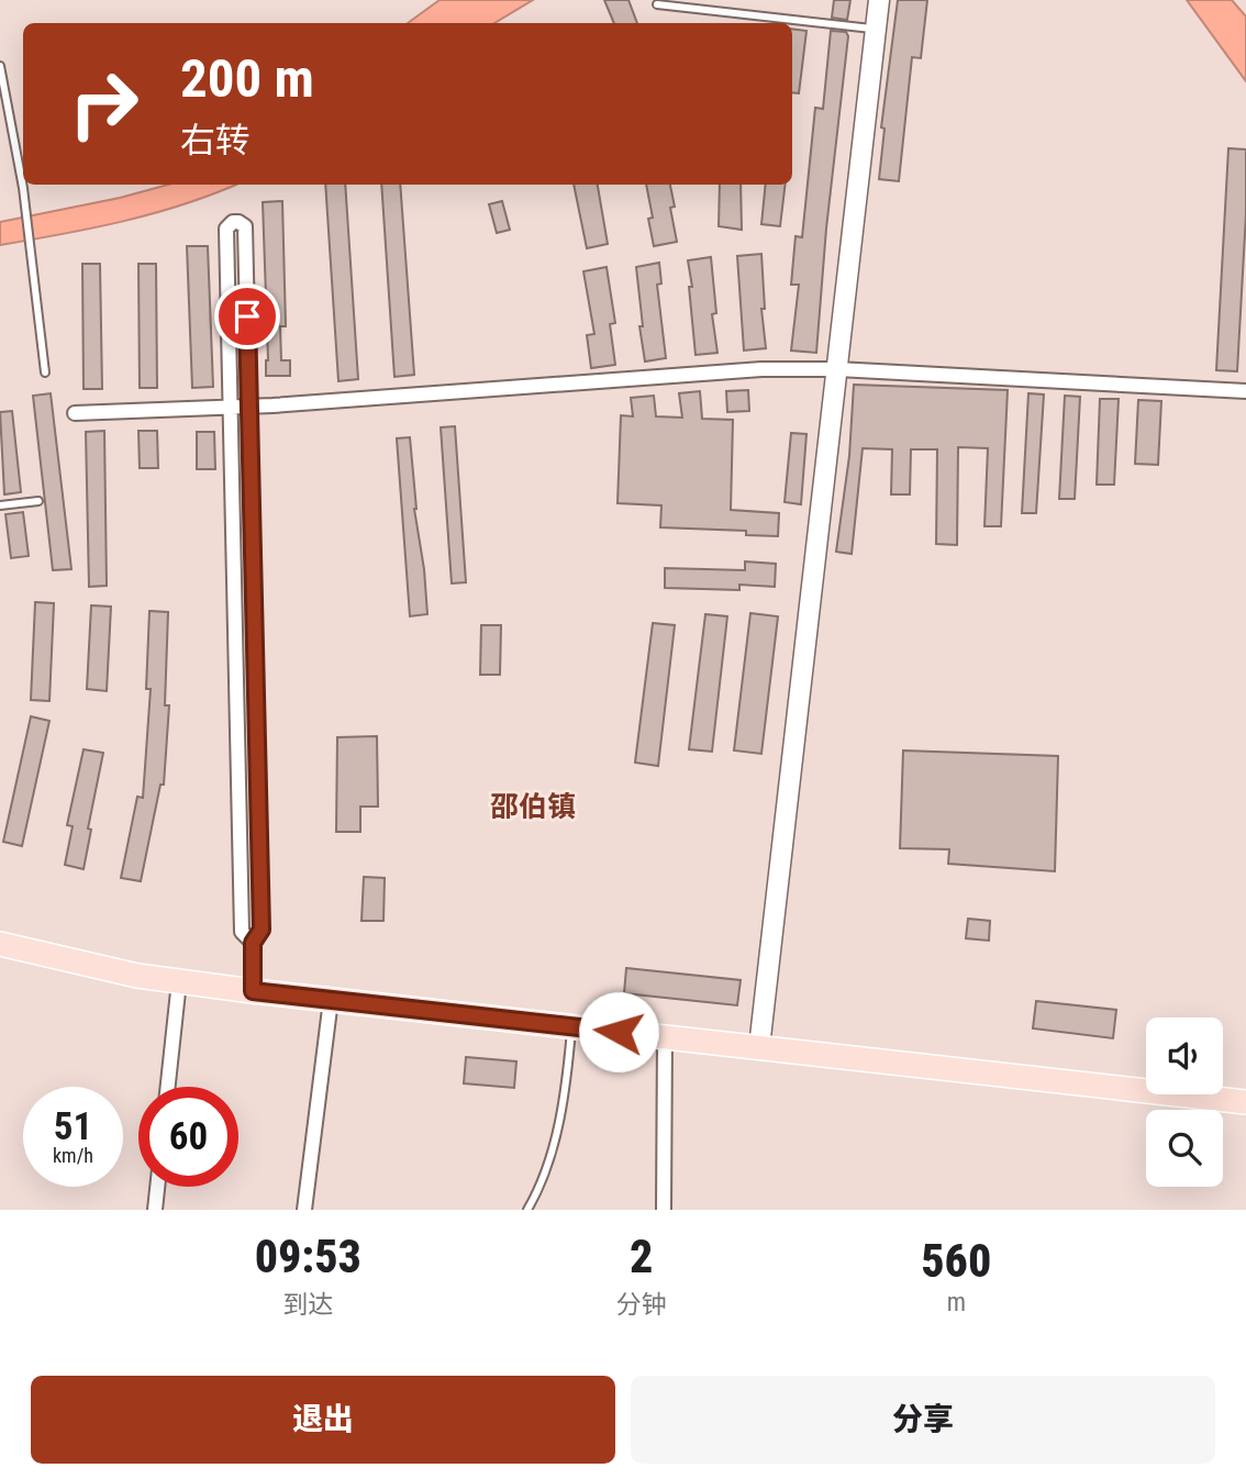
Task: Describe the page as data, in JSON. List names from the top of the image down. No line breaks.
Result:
{"districts":["邵伯镇"],"page":{"turn":["200 m","右转"],"speed":"51 km/h","limit":"60","eta":["09:53","到达","2","分钟","560","m"],"buttons":["退出","分享"]}}
